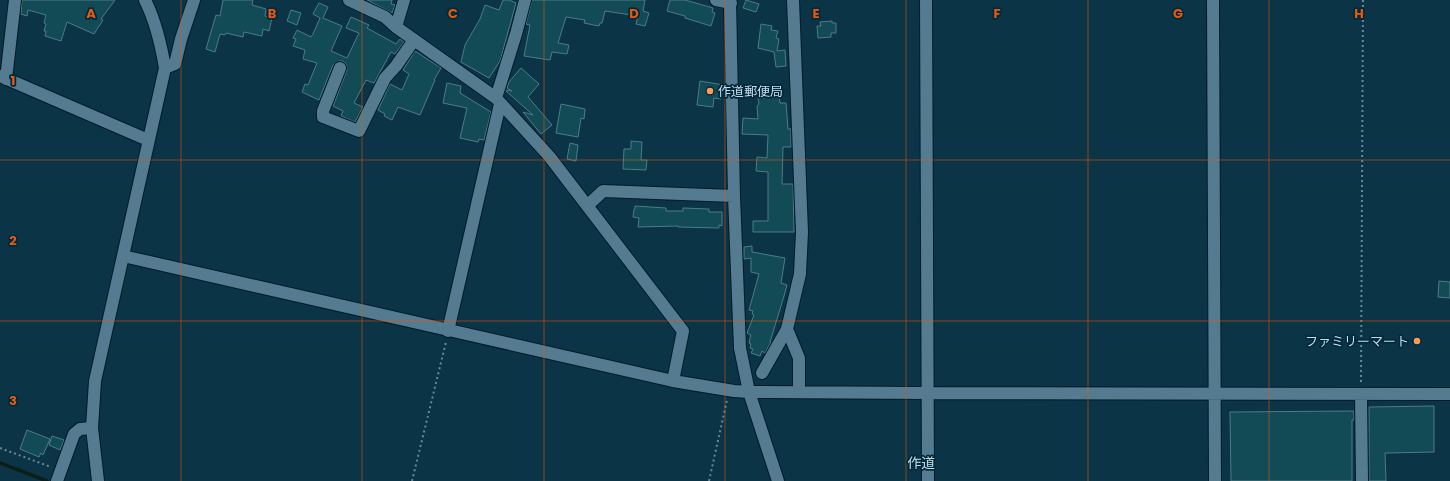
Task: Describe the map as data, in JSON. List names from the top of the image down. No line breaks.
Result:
{"districts":["作道"],"places":["作道郵便局","ファミリーマート"],"grid":{"columns":["A","B","C","D","E","F","G","H"],"rows":["1","2","3"]}}
